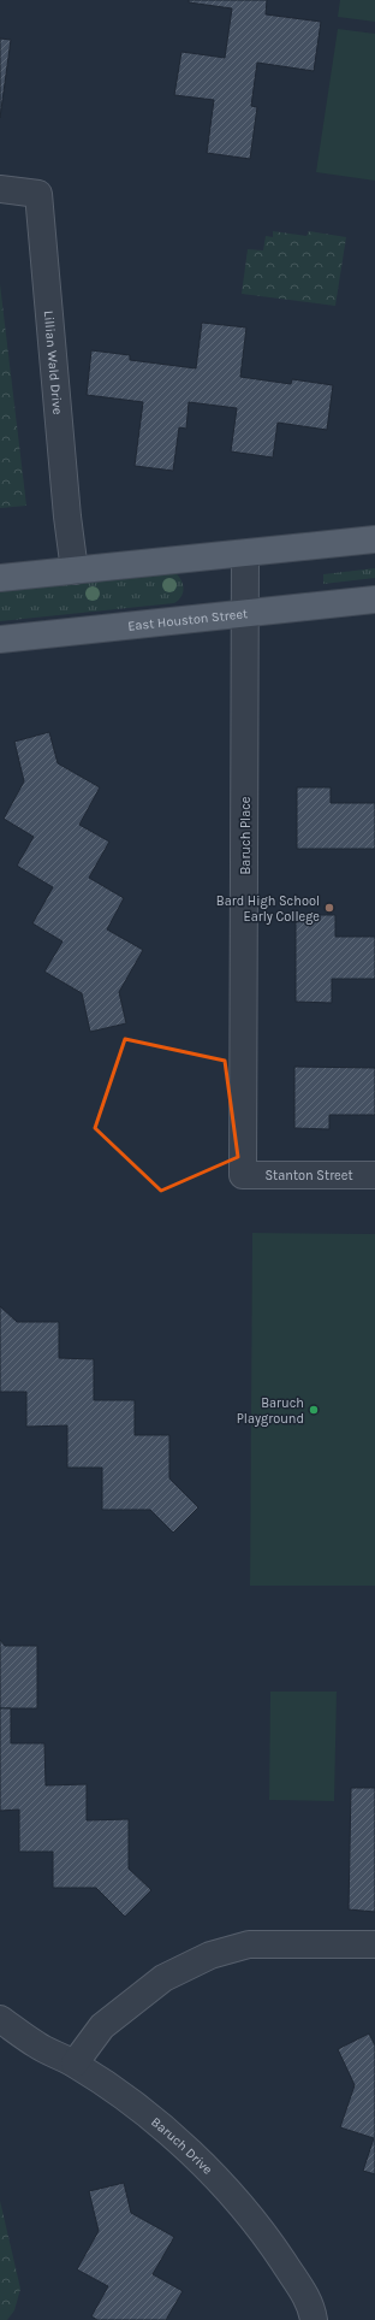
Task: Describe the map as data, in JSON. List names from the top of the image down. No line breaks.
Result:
{"streets":{"main road":["East Houston Street"],"street":["Lillian Wald Drive","Baruch Place","Stanton Street","Baruch Drive"]},"crossings":[["East Houston Street","Baruch Place"],["Baruch Place","Stanton Street"]],"places":["Bard High School Early College","Baruch Playground"]}
